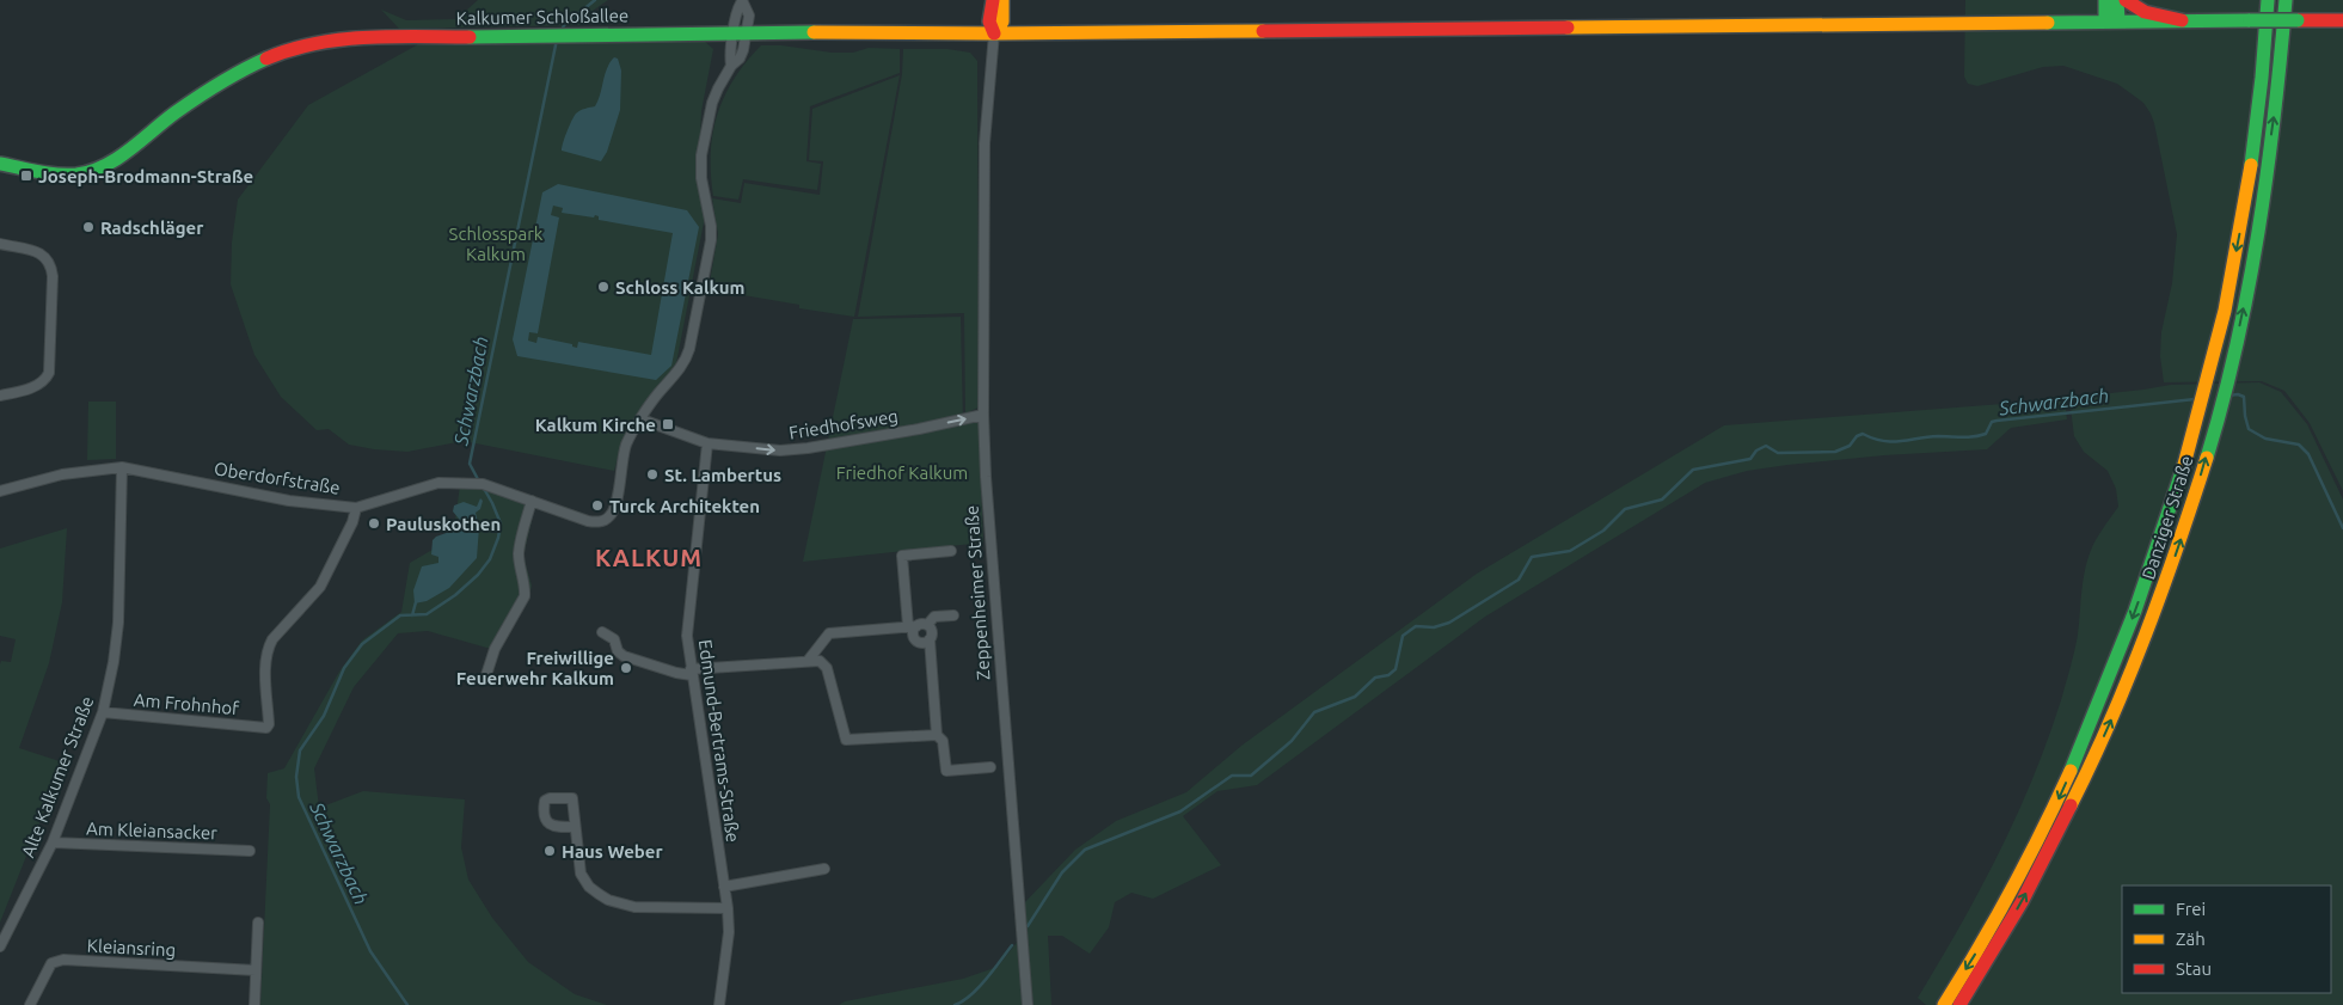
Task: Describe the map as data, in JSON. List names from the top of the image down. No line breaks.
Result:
{"streets":{"main road":["Kalkumer Schloßallee","Danziger Straße"],"street":["Friedhofsweg","Oberdorfstraße","Zeppenheimer Straße","Am Frohnhof","Edmund-Bertrams-Straße","Alte Kalkumer Straße","Am Kleiansacker","Kleiansring"]},"crossings":[["Kalkumer Schloßallee","Oberdorfstraße"],["Kalkumer Schloßallee","Zeppenheimer Straße"],["Friedhofsweg","Zeppenheimer Straße"],["Friedhofsweg","Edmund-Bertrams-Straße"],["Oberdorfstraße","Am Frohnhof"],["Oberdorfstraße","Alte Kalkumer Straße"],["Am Frohnhof","Alte Kalkumer Straße"],["Alte Kalkumer Straße","Am Kleiansacker"]],"one_way":["Friedhofsweg"],"districts":["KALKUM"],"water":["Schwarzbach"],"parks":["Schlosspark Kalkum","Friedhof Kalkum"],"places":{"transit":["Joseph-Brodmann-Straße","Kalkum Kirche"],"other":["Radschläger","Schloss Kalkum","St. Lambertus","Turck Architekten","Pauluskothen","Freiwillige Feuerwehr Kalkum","Haus Weber"]},"legend":["Frei","Zäh","Stau"]}
